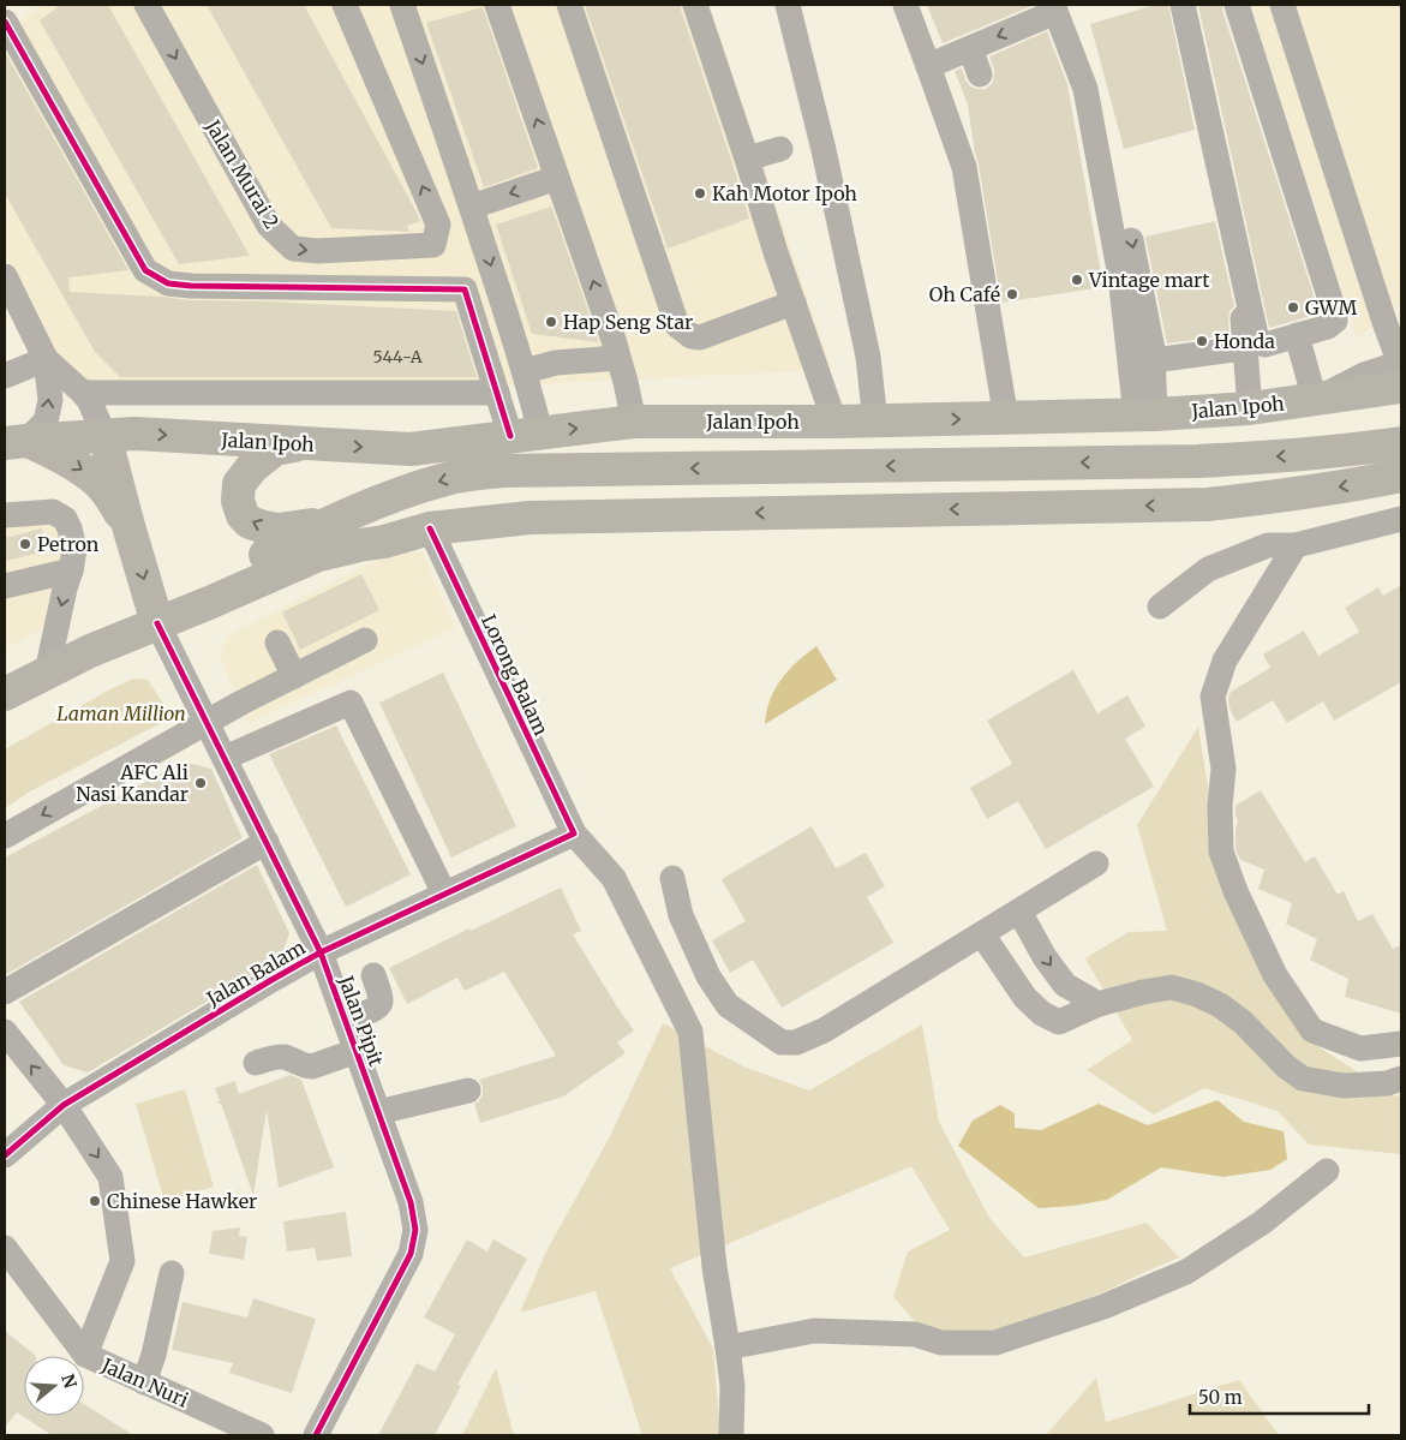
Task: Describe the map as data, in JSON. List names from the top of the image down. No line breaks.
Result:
{"streets":{"main road":["Jalan Ipoh"],"street":["Jalan Murai 2","Lorong Balam","Jalan Balam","Jalan Pipit","Jalan Nuri"]},"crossings":[["Lorong Balam","Jalan Balam"],["Jalan Balam","Jalan Pipit"]],"parks":["Laman Million"],"places":["Kah Motor Ipoh","Vintage mart","Oh Café","GWM","Hap Seng Star","Honda","Petron","AFC Ali Nasi Kandar","Chinese Hawker"],"house_numbers":["544-A"],"scale_bar":"50 m","north":"right"}
